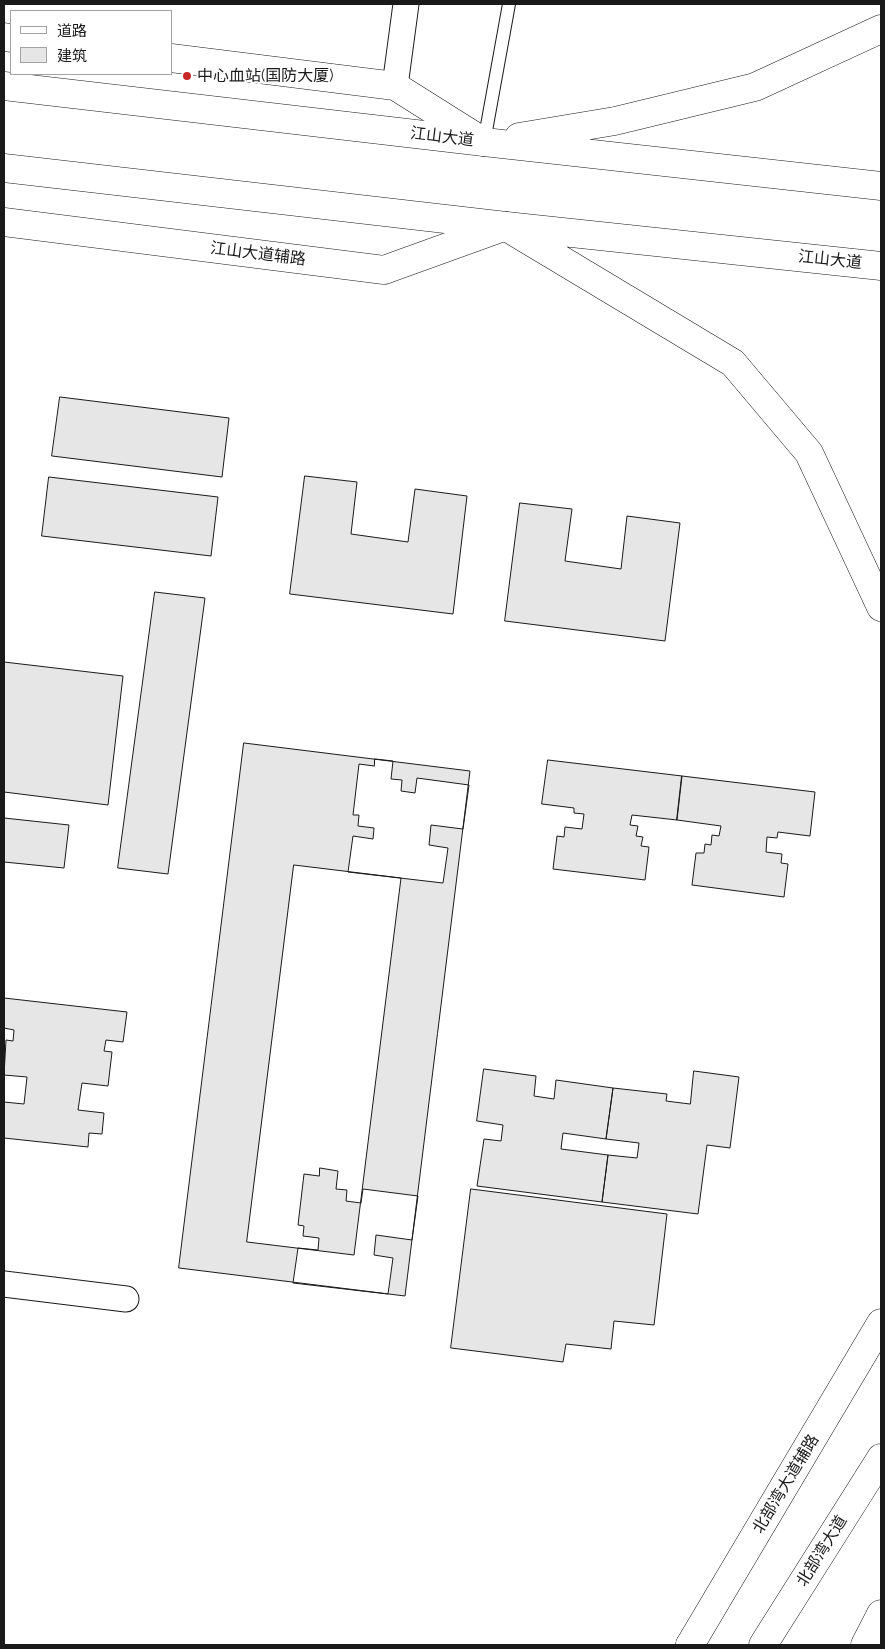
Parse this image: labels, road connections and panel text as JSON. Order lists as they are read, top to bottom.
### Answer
{
  "streets": {
    "main road": [
      "江山大道",
      "江山大道辅路",
      "北部湾大道辅路",
      "北部湾大道"
    ]
  },
  "crossings": [
    ["江山大道", "江山大道辅路"]
  ],
  "places": ["中心血站(国防大厦)"],
  "legend": ["道路", "建筑"]
}
